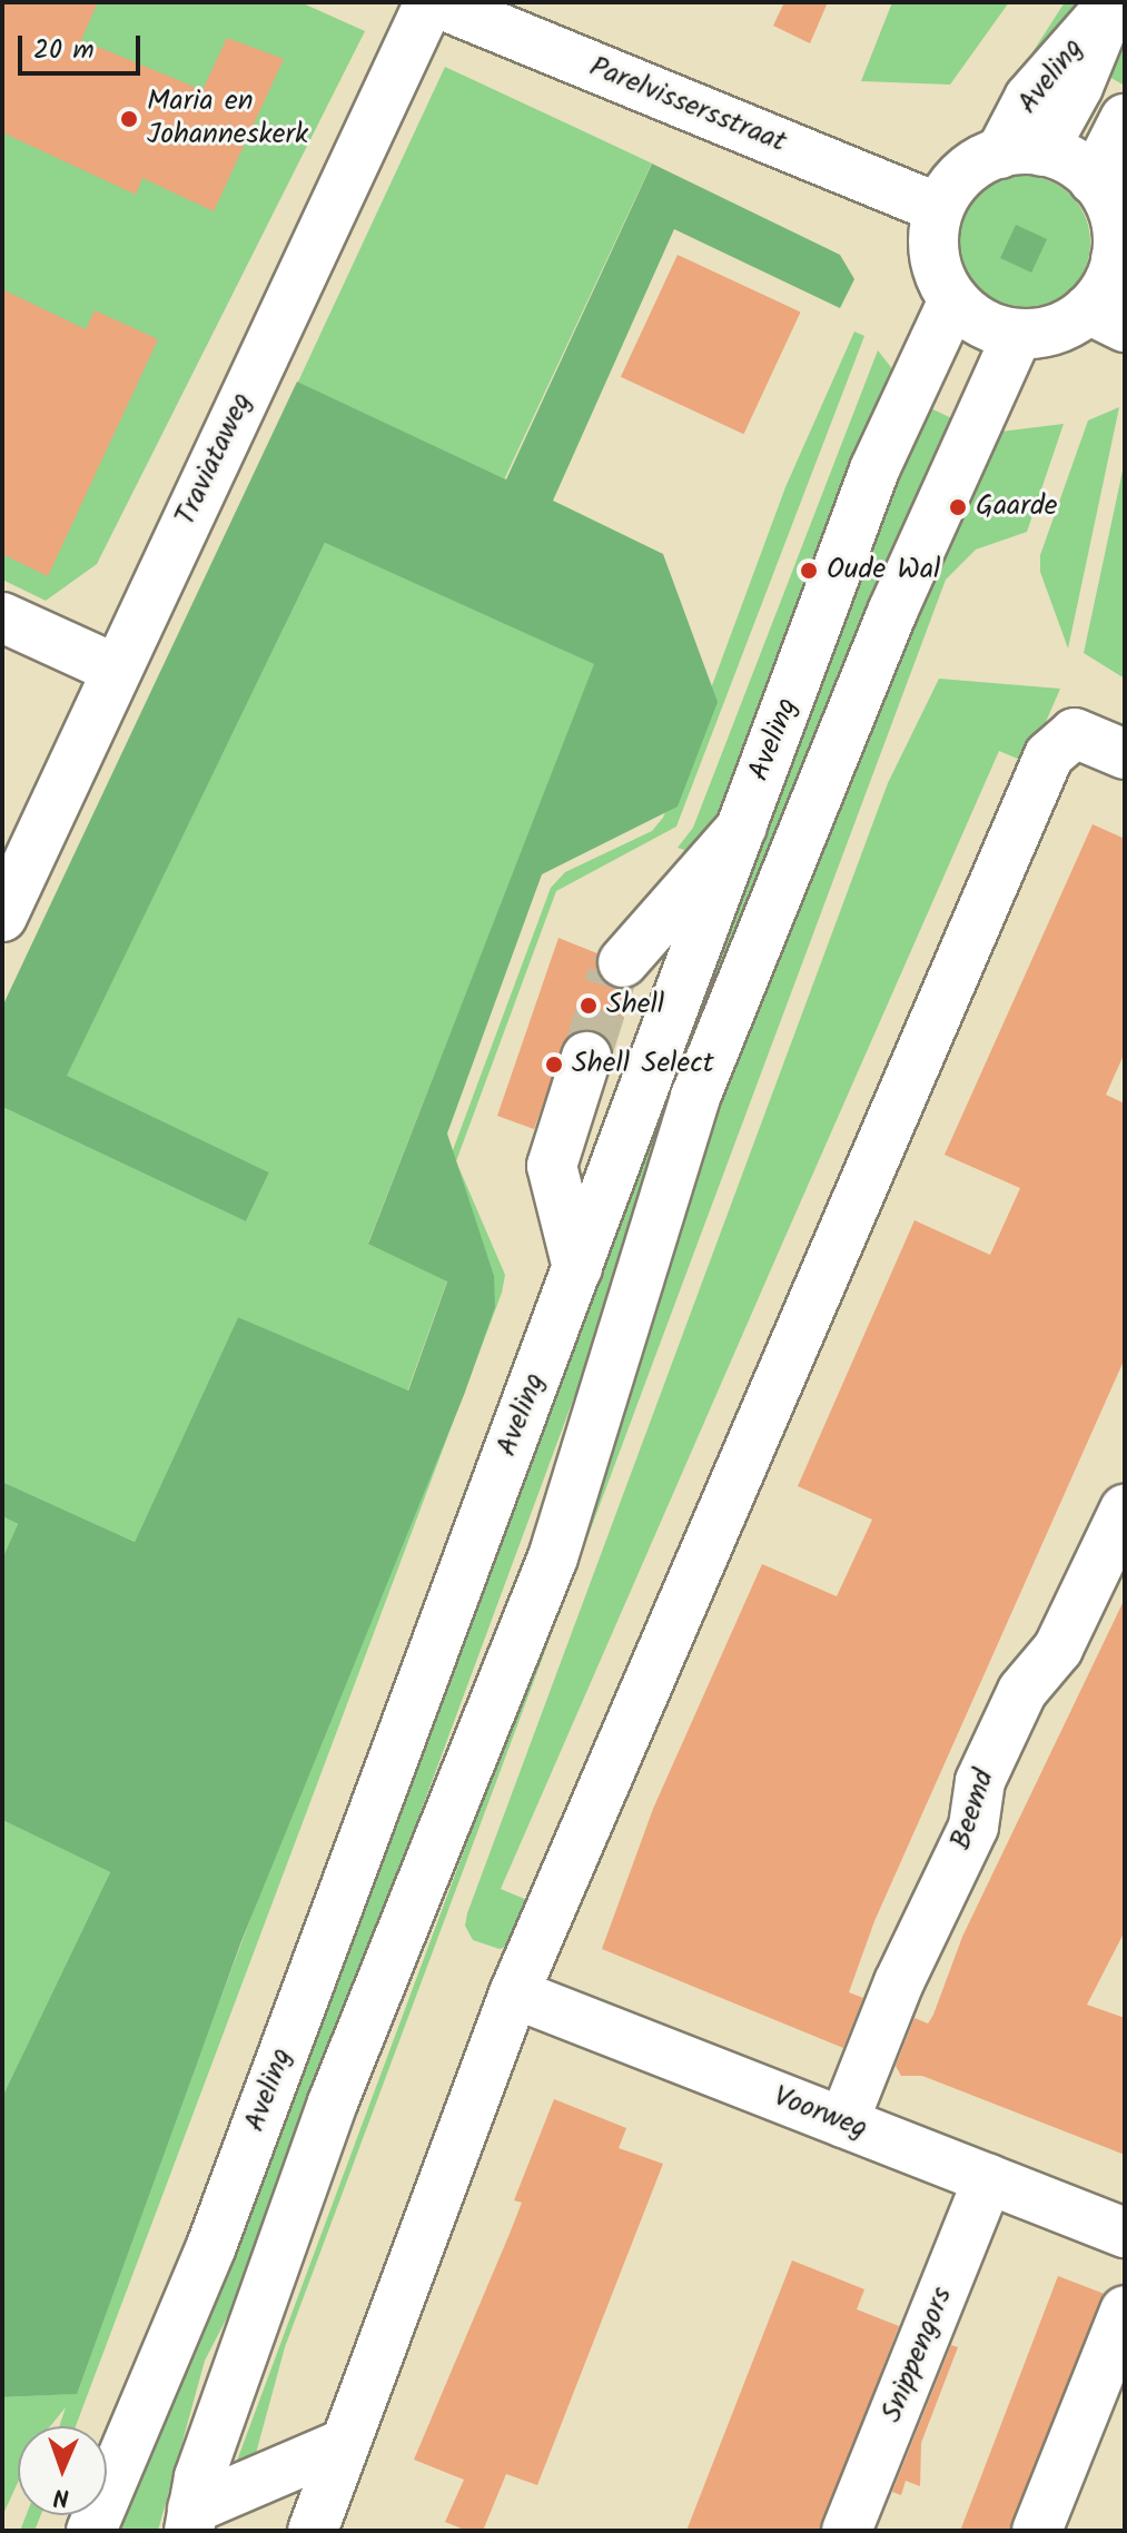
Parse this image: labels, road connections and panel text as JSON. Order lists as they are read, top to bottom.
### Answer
{
  "streets": {
    "street": [
      "Aveling",
      "Parelvissersstraat",
      "Traviataweg",
      "Beemd",
      "Voorweg",
      "Snippengors"
    ]
  },
  "crossings": [
    ["Aveling", "Parelvissersstraat"],
    ["Beemd", "Voorweg"],
    ["Voorweg", "Snippengors"]
  ],
  "places": [
    "Maria en Johanneskerk",
    "Gaarde",
    "Oude Wal",
    "Shell",
    "Shell Select"
  ],
  "scale_bar": "20 m",
  "north": "bottom"
}
